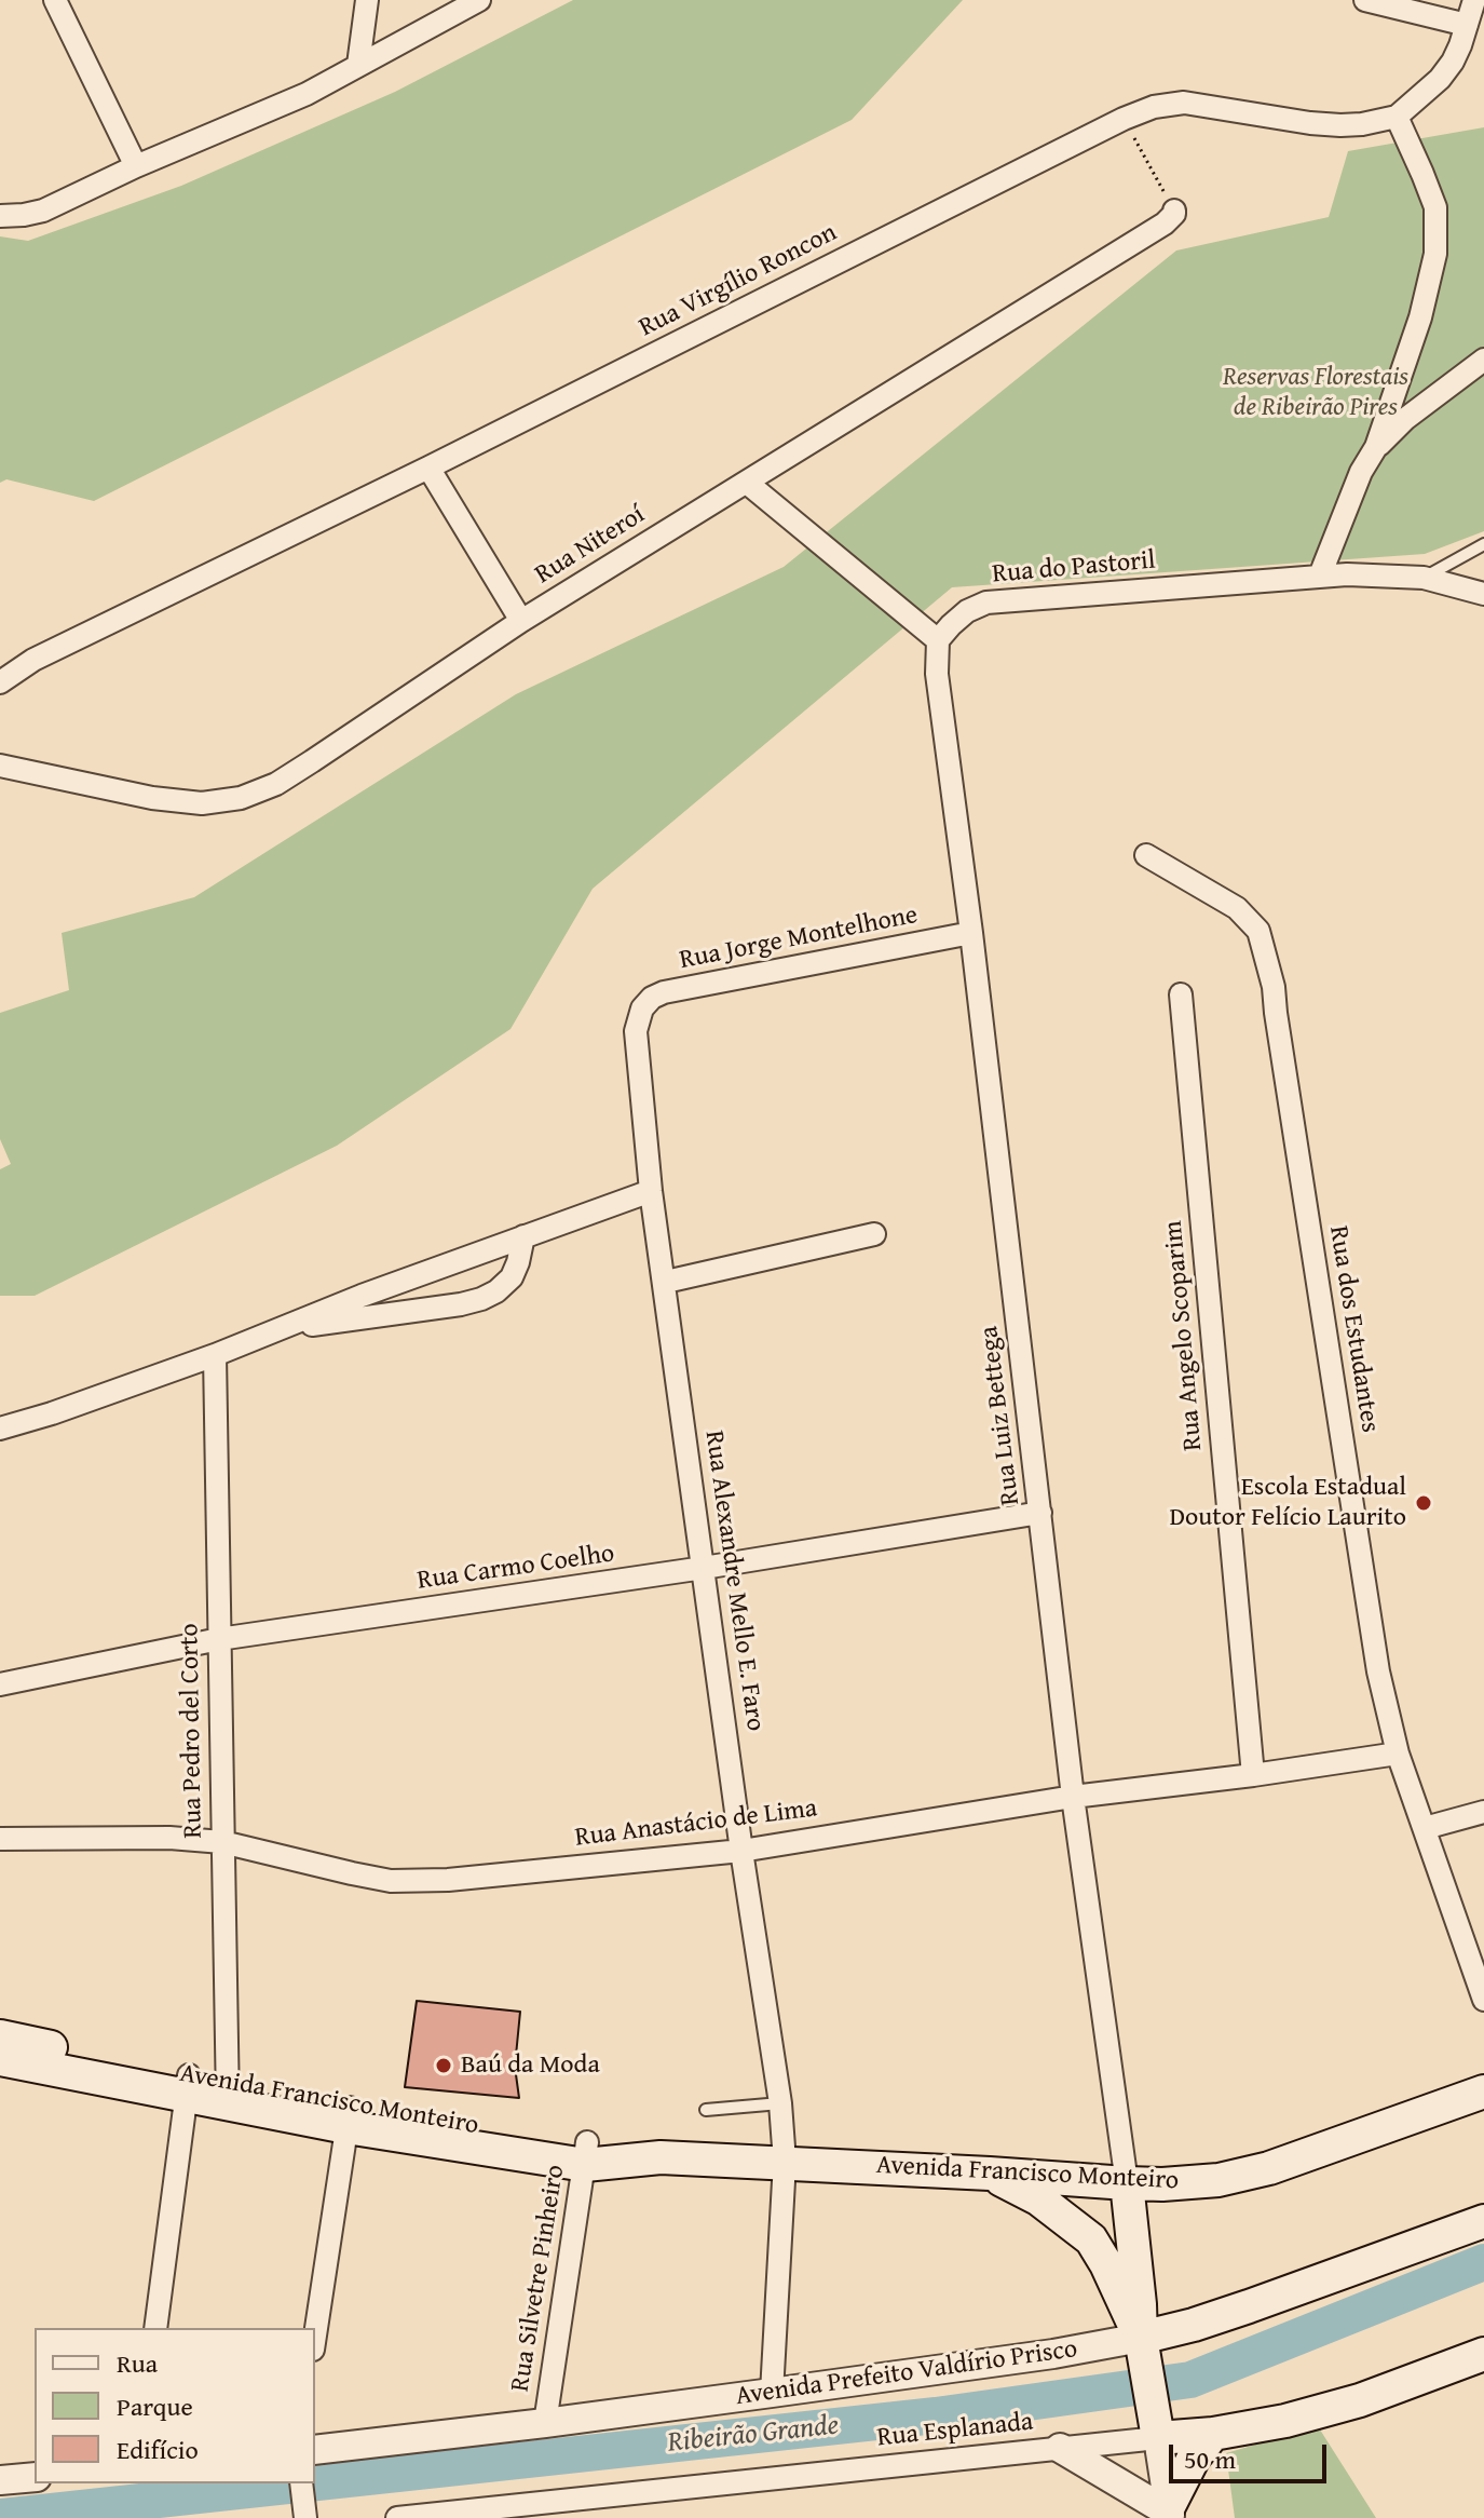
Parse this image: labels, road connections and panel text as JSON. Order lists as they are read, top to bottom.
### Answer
{
  "streets": {
    "main road": ["Avenida Francisco Monteiro", "Avenida Prefeito Valdírio Prisco"],
    "street": [
      "Rua Virgílio Roncon",
      "Rua Niteroí",
      "Rua do Pastoril",
      "Rua Jorge Montelhone",
      "Rua dos Estudantes",
      "Rua Angelo Scoparim",
      "Rua Luiz Bettega",
      "Rua Carmo Coelho",
      "Rua Alexandre Mello E. Faro",
      "Rua Pedro del Corto",
      "Rua Anastácio de Lima",
      "Rua Silvetre Pinheiro",
      "Rua Esplanada"
    ]
  },
  "crossings": [
    ["Rua do Pastoril", "Rua Luiz Bettega"],
    ["Rua Jorge Montelhone", "Rua Luiz Bettega"],
    ["Rua Jorge Montelhone", "Rua Alexandre Mello E. Faro"],
    ["Rua dos Estudantes", "Rua Anastácio de Lima"],
    ["Rua Angelo Scoparim", "Rua Anastácio de Lima"],
    ["Rua Luiz Bettega", "Rua Carmo Coelho"],
    ["Rua Luiz Bettega", "Rua Anastácio de Lima"],
    ["Rua Luiz Bettega", "Avenida Francisco Monteiro"],
    ["Rua Carmo Coelho", "Rua Alexandre Mello E. Faro"],
    ["Rua Carmo Coelho", "Rua Pedro del Corto"],
    ["Rua Alexandre Mello E. Faro", "Rua Anastácio de Lima"],
    ["Rua Alexandre Mello E. Faro", "Avenida Francisco Monteiro"],
    ["Rua Alexandre Mello E. Faro", "Avenida Prefeito Valdírio Prisco"],
    ["Rua Pedro del Corto", "Rua Anastácio de Lima"],
    ["Rua Pedro del Corto", "Avenida Francisco Monteiro"],
    ["Avenida Francisco Monteiro", "Rua Silvetre Pinheiro"],
    ["Rua Silvetre Pinheiro", "Avenida Prefeito Valdírio Prisco"]
  ],
  "water": ["Ribeirão Grande"],
  "parks": ["Reservas Florestais de Ribeirão Pires"],
  "places": ["Escola Estadual Doutor Felício Laurito", "Baú da Moda"],
  "legend": ["Rua", "Parque", "Edifício"],
  "scale_bar": "50 m"
}
